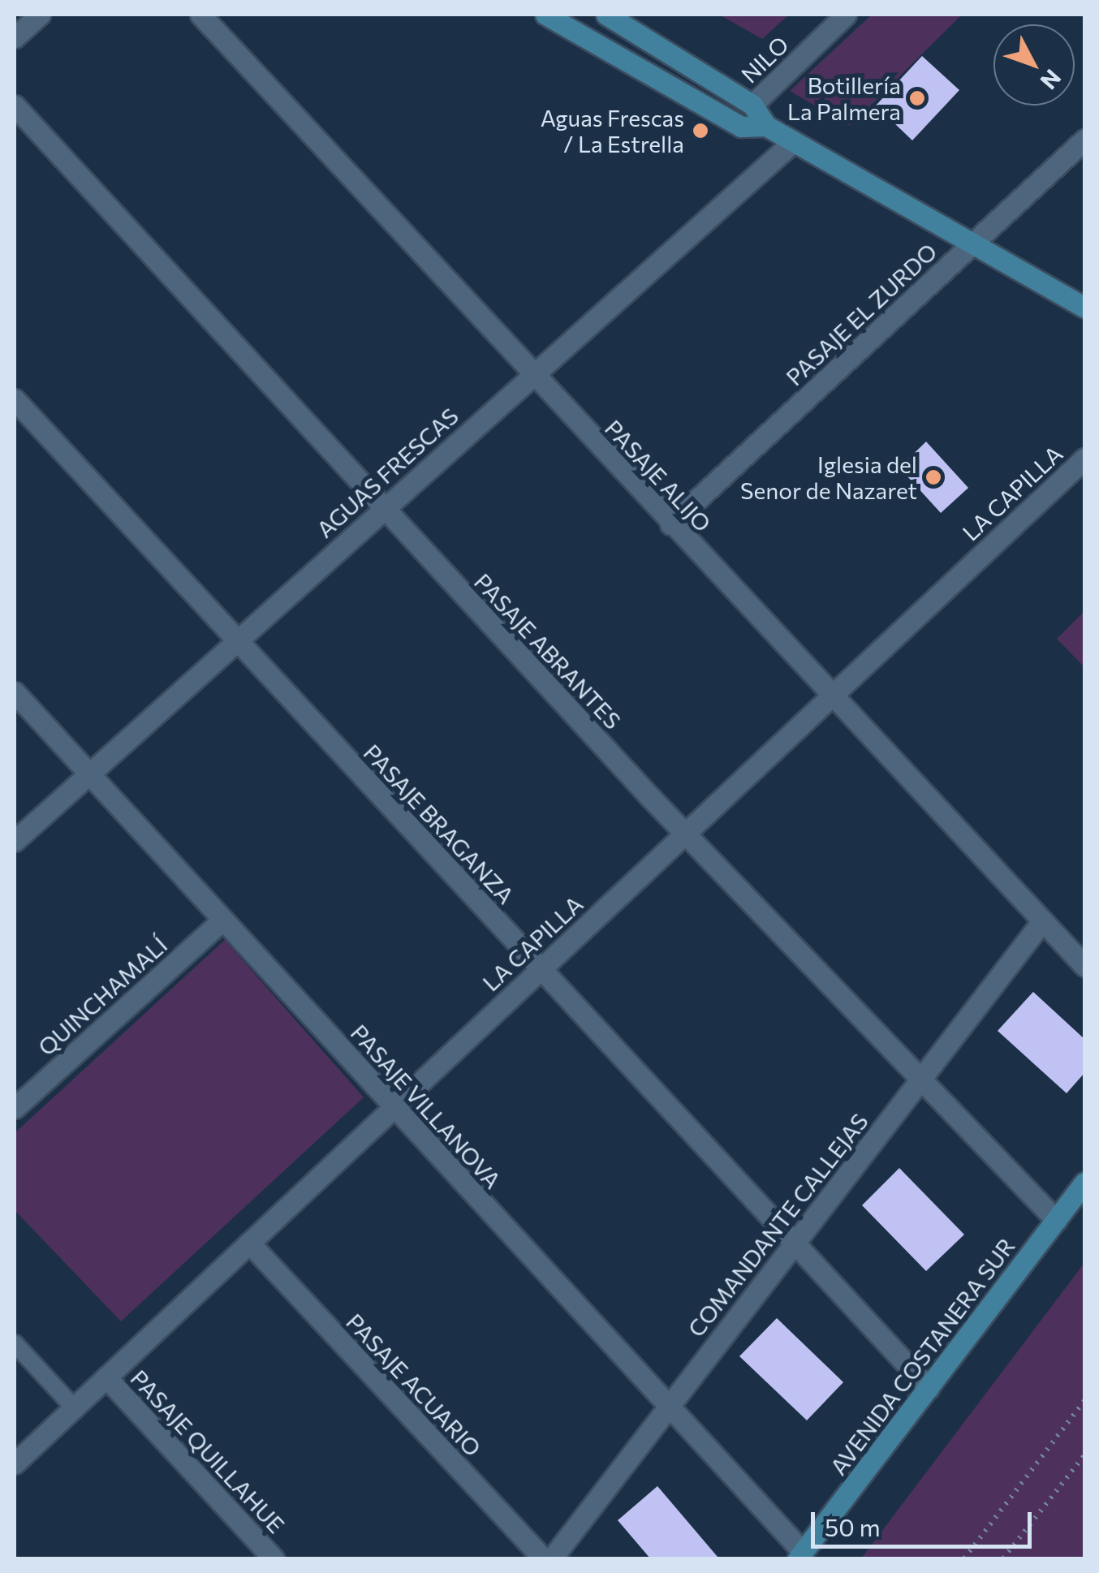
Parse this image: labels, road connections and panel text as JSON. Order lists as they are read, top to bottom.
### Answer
{
  "streets": {
    "main road": ["AVENIDA COSTANERA SUR"],
    "street": [
      "NILO",
      "PASAJE EL ZURDO",
      "AGUAS FRESCAS",
      "PASAJE ALIJO",
      "LA CAPILLA",
      "PASAJE ABRANTES",
      "PASAJE BRAGANZA",
      "QUINCHAMALÍ",
      "PASAJE VILLANOVA",
      "COMANDANTE CALLEJAS",
      "PASAJE ACUARIO",
      "PASAJE QUILLAHUE"
    ]
  },
  "crossings": [
    ["PASAJE EL ZURDO", "PASAJE ALIJO"],
    ["AGUAS FRESCAS", "PASAJE ALIJO"],
    ["AGUAS FRESCAS", "PASAJE ABRANTES"],
    ["AGUAS FRESCAS", "PASAJE BRAGANZA"],
    ["AGUAS FRESCAS", "PASAJE VILLANOVA"],
    ["PASAJE ALIJO", "LA CAPILLA"],
    ["PASAJE ALIJO", "COMANDANTE CALLEJAS"],
    ["LA CAPILLA", "PASAJE ABRANTES"],
    ["LA CAPILLA", "PASAJE BRAGANZA"],
    ["LA CAPILLA", "PASAJE VILLANOVA"],
    ["LA CAPILLA", "PASAJE ACUARIO"],
    ["LA CAPILLA", "PASAJE QUILLAHUE"],
    ["PASAJE ABRANTES", "COMANDANTE CALLEJAS"],
    ["PASAJE ABRANTES", "AVENIDA COSTANERA SUR"],
    ["PASAJE BRAGANZA", "COMANDANTE CALLEJAS"],
    ["PASAJE BRAGANZA", "AVENIDA COSTANERA SUR"],
    ["QUINCHAMALÍ", "PASAJE VILLANOVA"],
    ["PASAJE VILLANOVA", "COMANDANTE CALLEJAS"],
    ["PASAJE VILLANOVA", "AVENIDA COSTANERA SUR"]
  ],
  "places": ["Botillería La Palmera", "Aguas Frescas / La Estrella", "Iglesia del Senor de Nazaret"],
  "scale_bar": "50 m",
  "north": "bottom right"
}
